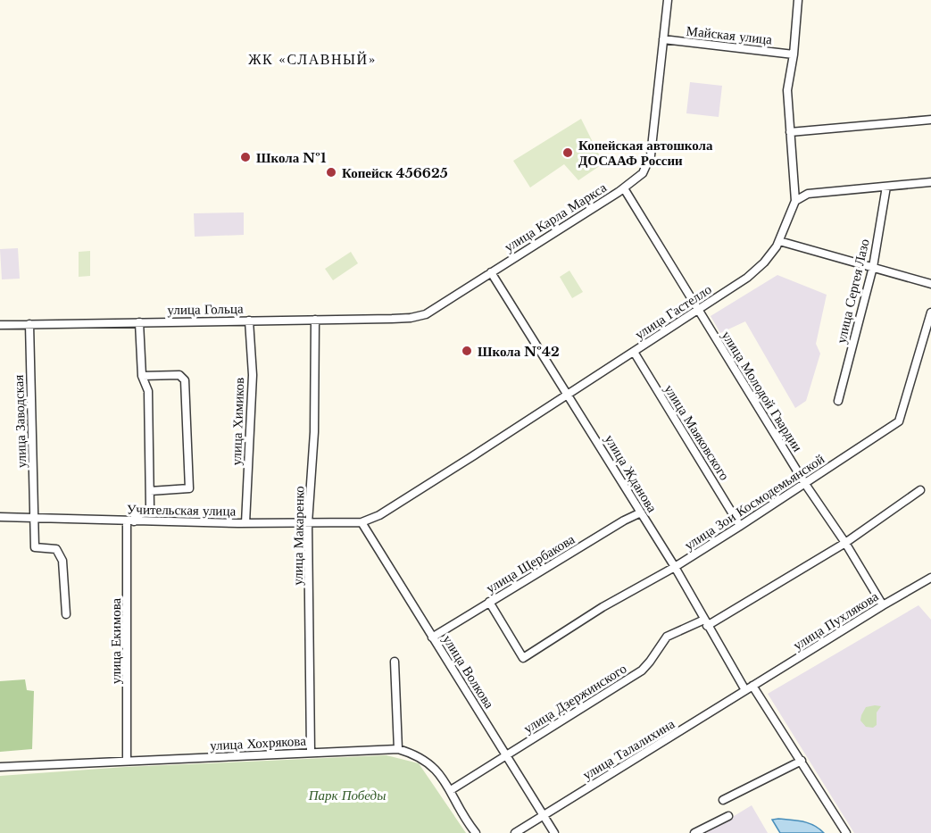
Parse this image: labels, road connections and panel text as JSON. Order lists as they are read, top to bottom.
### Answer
{
  "streets": {
    "street": [
      "Майская улица",
      "улица Карла Маркса",
      "улица Сергея Лазо",
      "улица Гольца",
      "улица Гастелло",
      "улица Молодой Гвардии",
      "улица Заводская",
      "улица Химиков",
      "улица Маяковского",
      "улица Жданова",
      "улица Зои Космодемьянской",
      "Учительская улица",
      "улица Макаренко",
      "улица Щербакова",
      "улица Пухлякова",
      "улица Екимова",
      "улица Волкова",
      "улица Дзержинского",
      "улица Хохрякова",
      "улица Талалихина"
    ]
  },
  "crossings": [
    ["Майская улица", "улица Карла Маркса"],
    ["Майская улица", "улица Гастелло"],
    ["улица Карла Маркса", "улица Гольца"],
    ["улица Карла Маркса", "улица Молодой Гвардии"],
    ["улица Карла Маркса", "улица Жданова"],
    ["улица Гольца", "улица Заводская"],
    ["улица Гольца", "улица Химиков"],
    ["улица Гольца", "улица Макаренко"],
    ["улица Гастелло", "улица Молодой Гвардии"],
    ["улица Гастелло", "улица Маяковского"],
    ["улица Гастелло", "улица Жданова"],
    ["улица Гастелло", "Учительская улица"],
    ["улица Гастелло", "улица Волкова"],
    ["улица Молодой Гвардии", "улица Зои Космодемьянской"],
    ["улица Молодой Гвардии", "улица Пухлякова"],
    ["улица Молодой Гвардии", "улица Дзержинского"],
    ["улица Заводская", "Учительская улица"],
    ["улица Химиков", "Учительская улица"],
    ["улица Маяковского", "улица Зои Космодемьянской"],
    ["улица Жданова", "улица Зои Космодемьянской"],
    ["улица Жданова", "улица Щербакова"],
    ["улица Жданова", "улица Дзержинского"],
    ["улица Жданова", "улица Талалихина"],
    ["улица Зои Космодемьянской", "улица Щербакова"],
    ["Учительская улица", "улица Макаренко"],
    ["Учительская улица", "улица Екимова"],
    ["Учительская улица", "улица Волкова"],
    ["улица Макаренко", "улица Хохрякова"],
    ["улица Щербакова", "улица Волкова"],
    ["улица Пухлякова", "улица Талалихина"],
    ["улица Екимова", "улица Хохрякова"],
    ["улица Волкова", "улица Дзержинского"],
    ["улица Волкова", "улица Талалихина"],
    ["улица Дзержинского", "улица Хохрякова"]
  ],
  "districts": ["ЖК «СЛАВНЫЙ»"],
  "parks": ["Парк Победы"],
  "places": [
    "Копейская автошкола ДОСААФ России",
    "Школа №1",
    "Копейск 456625",
    "Школа №42"
  ]
}
